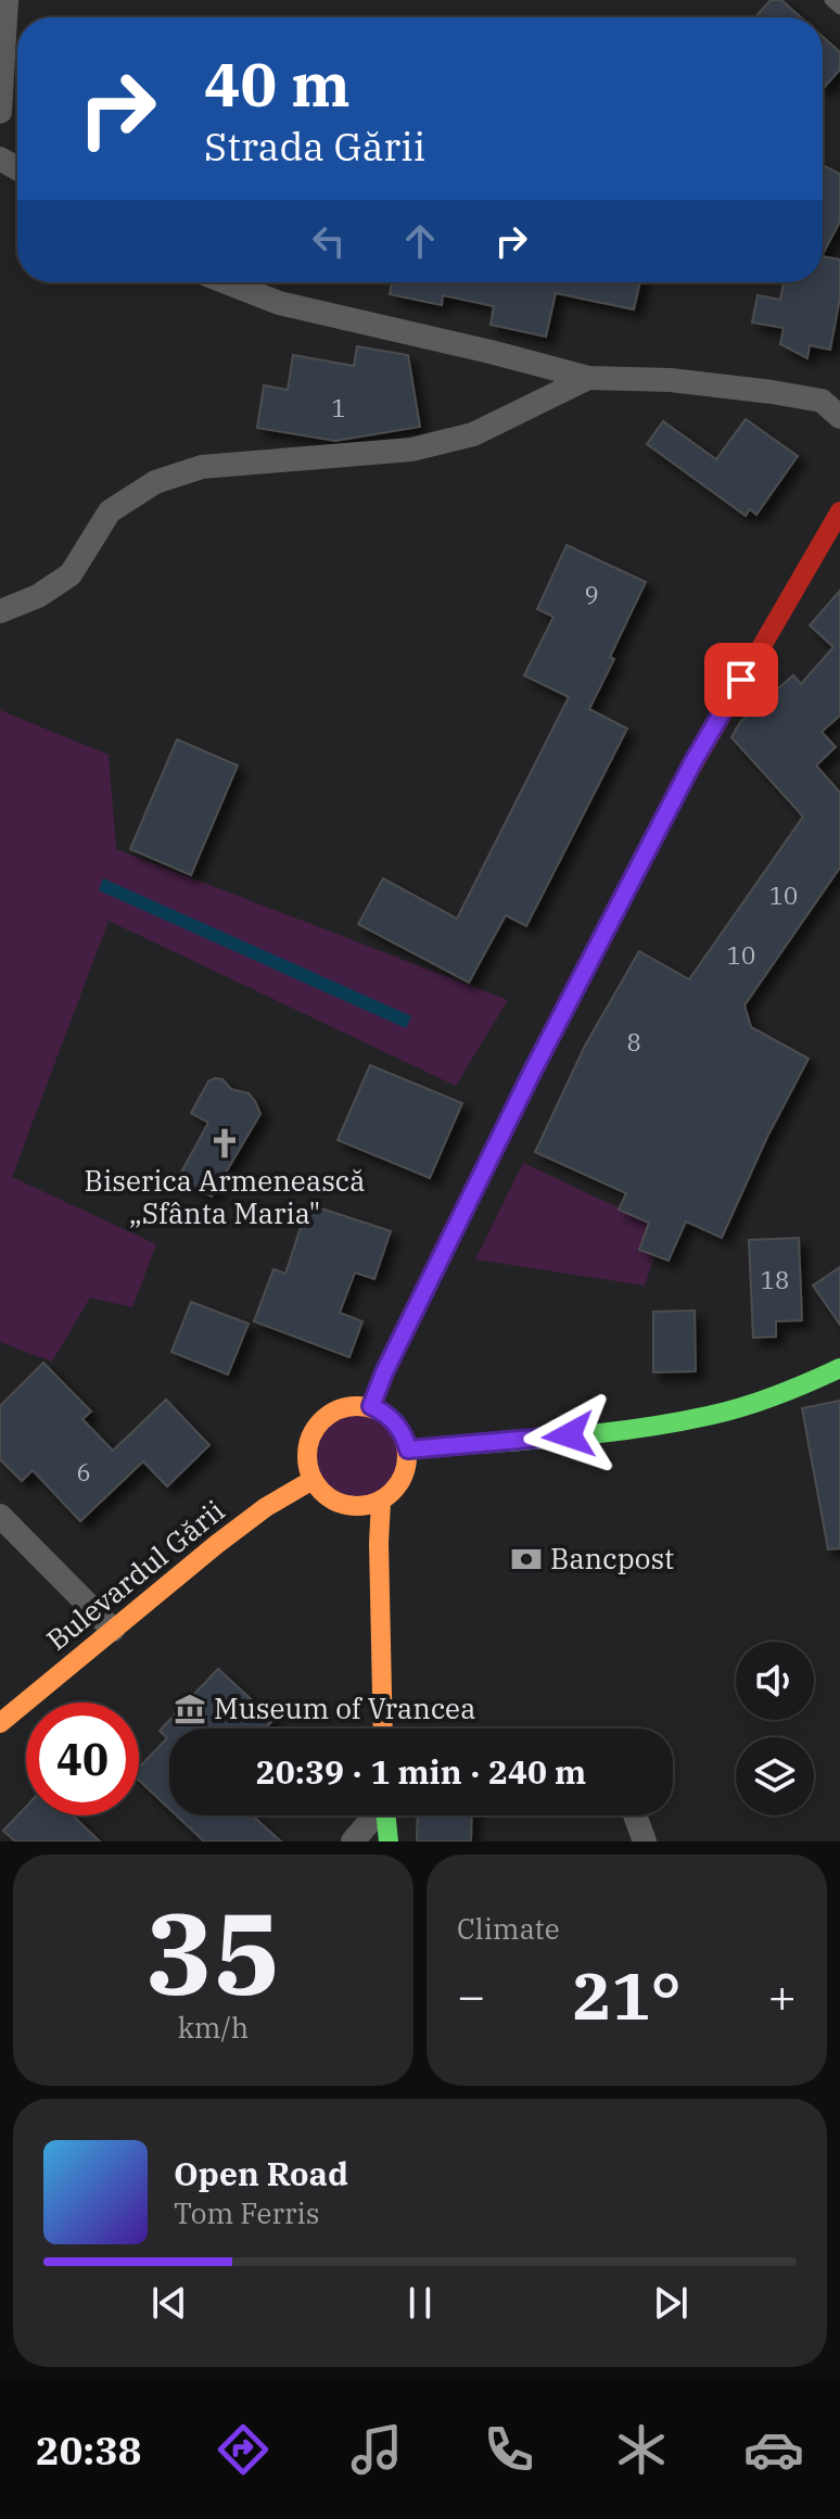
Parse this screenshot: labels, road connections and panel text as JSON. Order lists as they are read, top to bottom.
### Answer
{
  "streets": {
    "main road": ["Bulevardul Gării"]
  },
  "places": {
    "church": ["Biserica Armenească „Sfânta Maria\""],
    "bank": ["Bancpost"],
    "museum": ["Museum of Vrancea"]
  },
  "house_numbers": [
    "1",
    "9",
    "10",
    "10",
    "8",
    "18",
    "6"
  ],
  "page": {
    "turn": ["40 m", "Strada Gării"],
    "limit": "40",
    "trip": "20:39 · 1 min · 240 m",
    "tile": [
      ["35", "km/h"],
      "Climate"
    ],
    "heat": ["−", "21°", "+"],
    "song": ["Open Road", "Tom Ferris"],
    "tabs": "20:38"
  }
}
